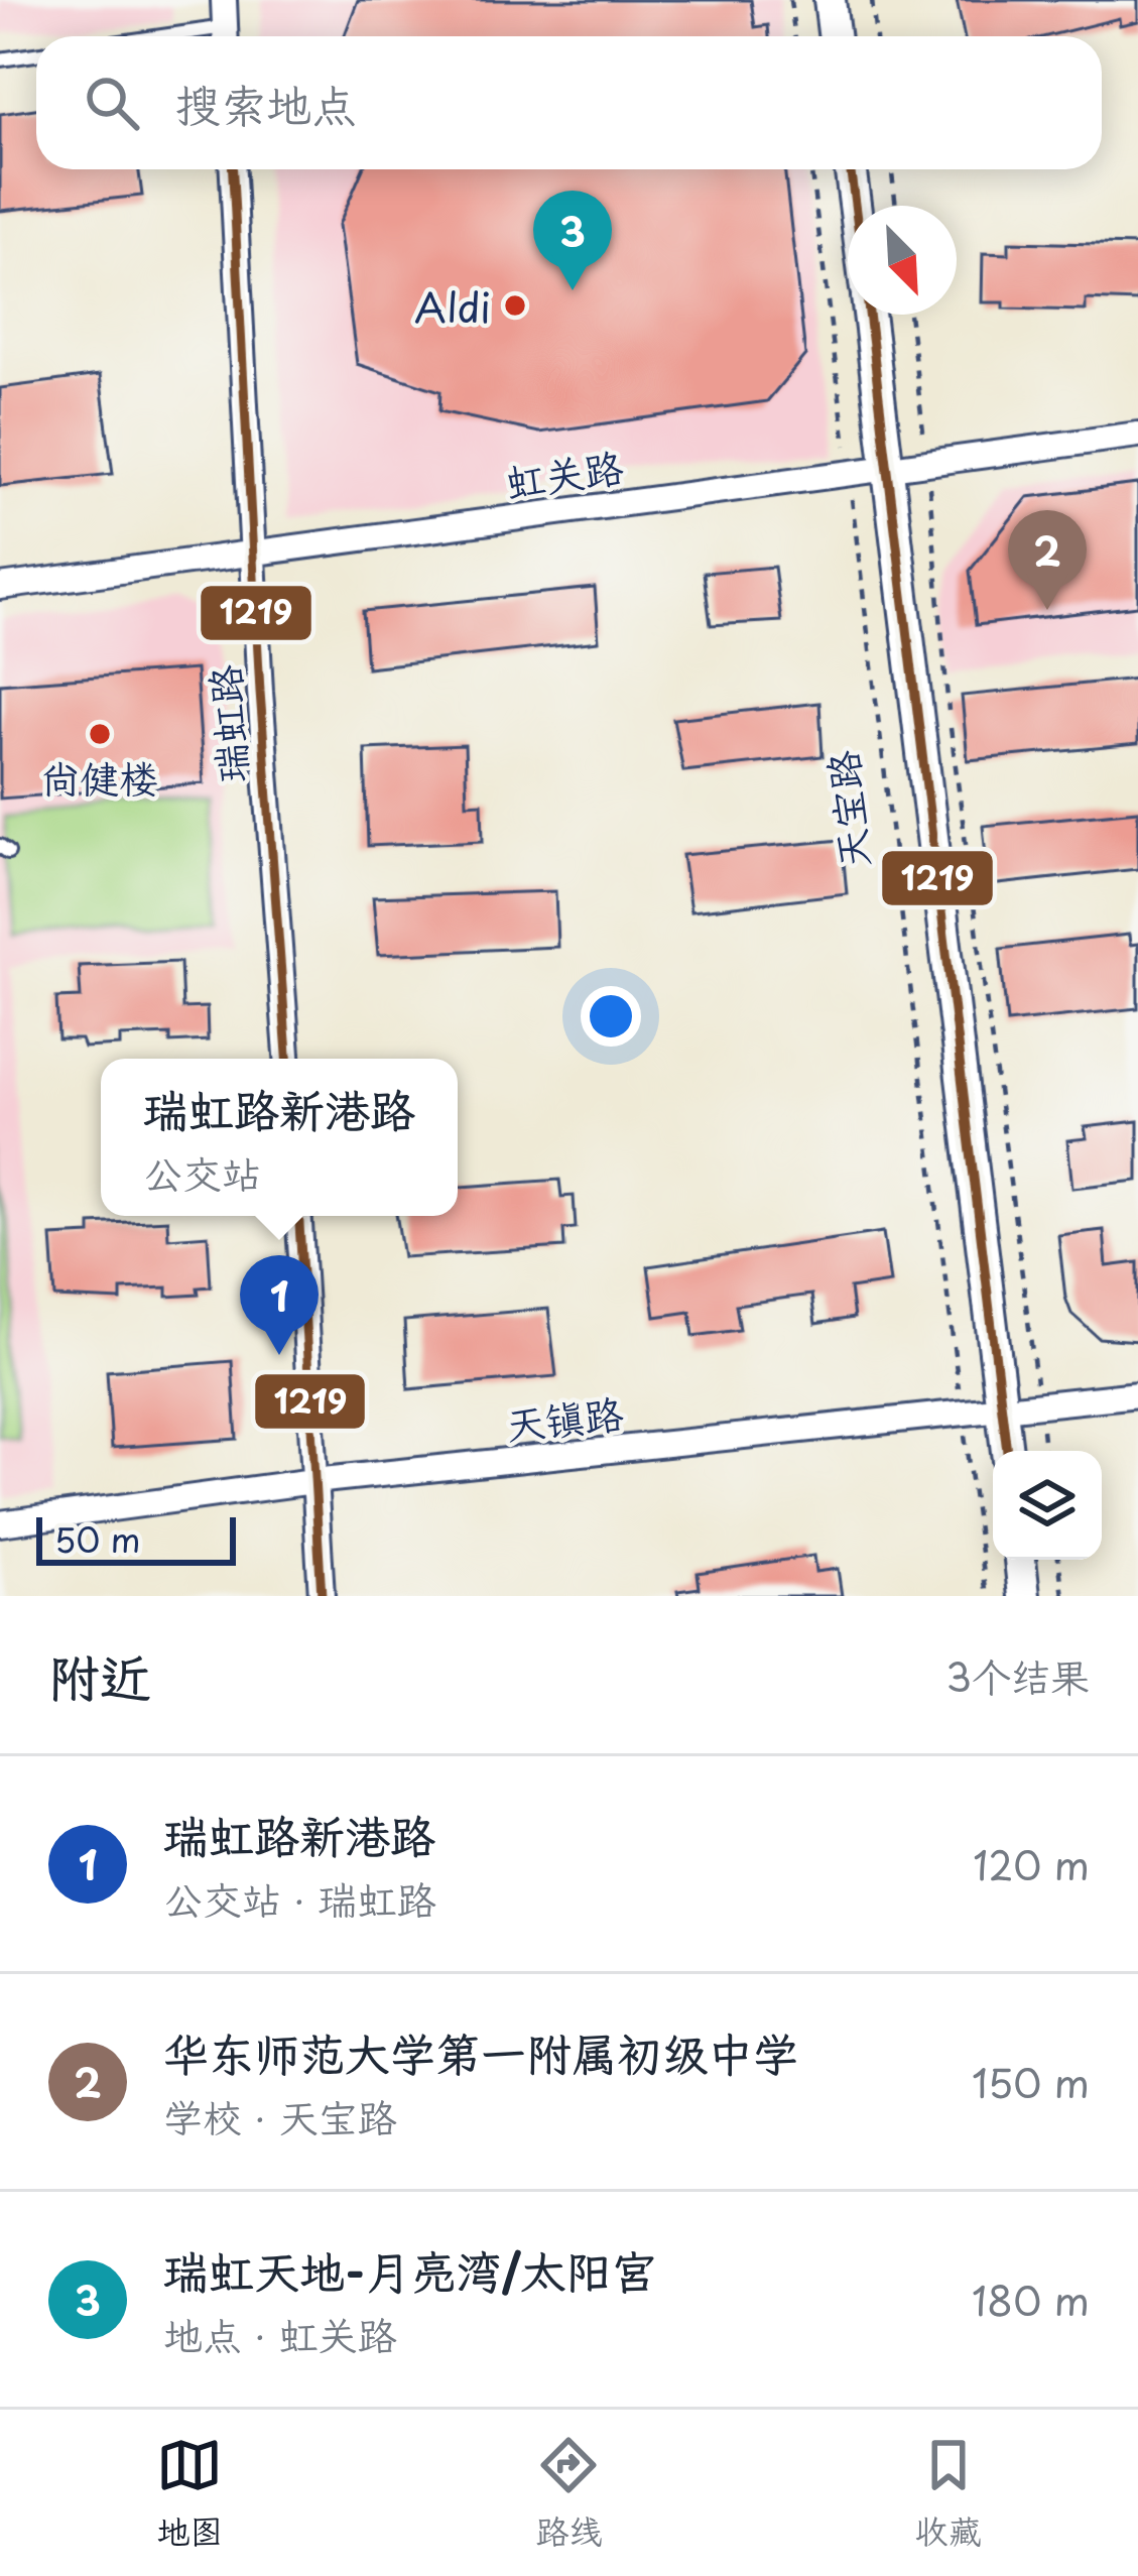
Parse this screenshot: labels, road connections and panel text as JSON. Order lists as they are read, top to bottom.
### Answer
{
  "streets": {
    "street": [
      "虹关路",
      "瑞虹路",
      "天宝路",
      "天镇路"
    ]
  },
  "crossings": [
    ["虹关路", "瑞虹路"],
    ["虹关路", "天宝路"],
    ["天宝路", "天镇路"]
  ],
  "places": ["Aldi", "尚健楼"],
  "lines": ["transit line 1219"],
  "scale_bar": "50 m",
  "north": "bottom right",
  "page": {
    "search": "搜索地点",
    "pins": ["3", "2", "1"],
    "popup": ["瑞虹路新港路", "公交站"],
    "scale": "50 m",
    "heading": ["附近", "3个结果"],
    "list": [
      {
        "mark": "1",
        "name": "瑞虹路新港路",
        "note": "公交站 · 瑞虹路",
        "value": "120 m"
      },
      {
        "mark": "2",
        "name": "华东师范大学第一附属初级中学",
        "note": "学校 · 天宝路",
        "value": "150 m"
      },
      {
        "mark": "3",
        "name": "瑞虹天地-月亮湾/太阳宫",
        "note": "地点 · 虹关路",
        "value": "180 m"
      }
    ],
    "nav": ["地图", "路线", "收藏"]
  }
}
